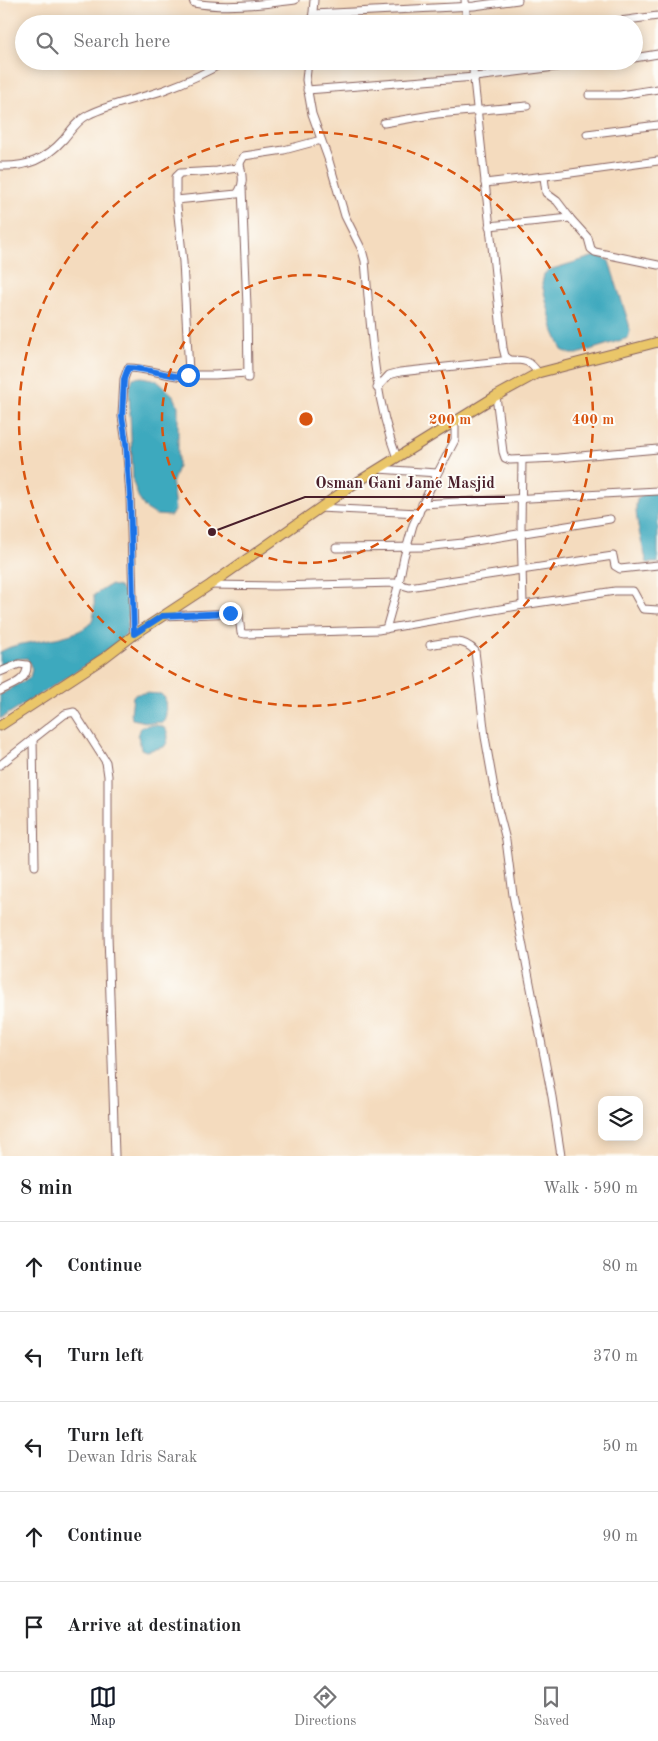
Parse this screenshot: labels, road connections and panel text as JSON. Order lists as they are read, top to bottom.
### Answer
{
  "places": ["Osman Gani Jame Masjid"],
  "page": {
    "search": "Search here",
    "heading": ["8 min", "Walk · 590 m"],
    "list": [
      ["Continue", "80 m"],
      ["Turn left", "370 m"],
      ["Turn left", "Dewan Idris Sarak", "50 m"],
      ["Continue", "90 m"],
      "Arrive at destination"
    ],
    "nav": ["Map", "Directions", "Saved"]
  },
  "rings": ["200 m", "400 m"]
}
